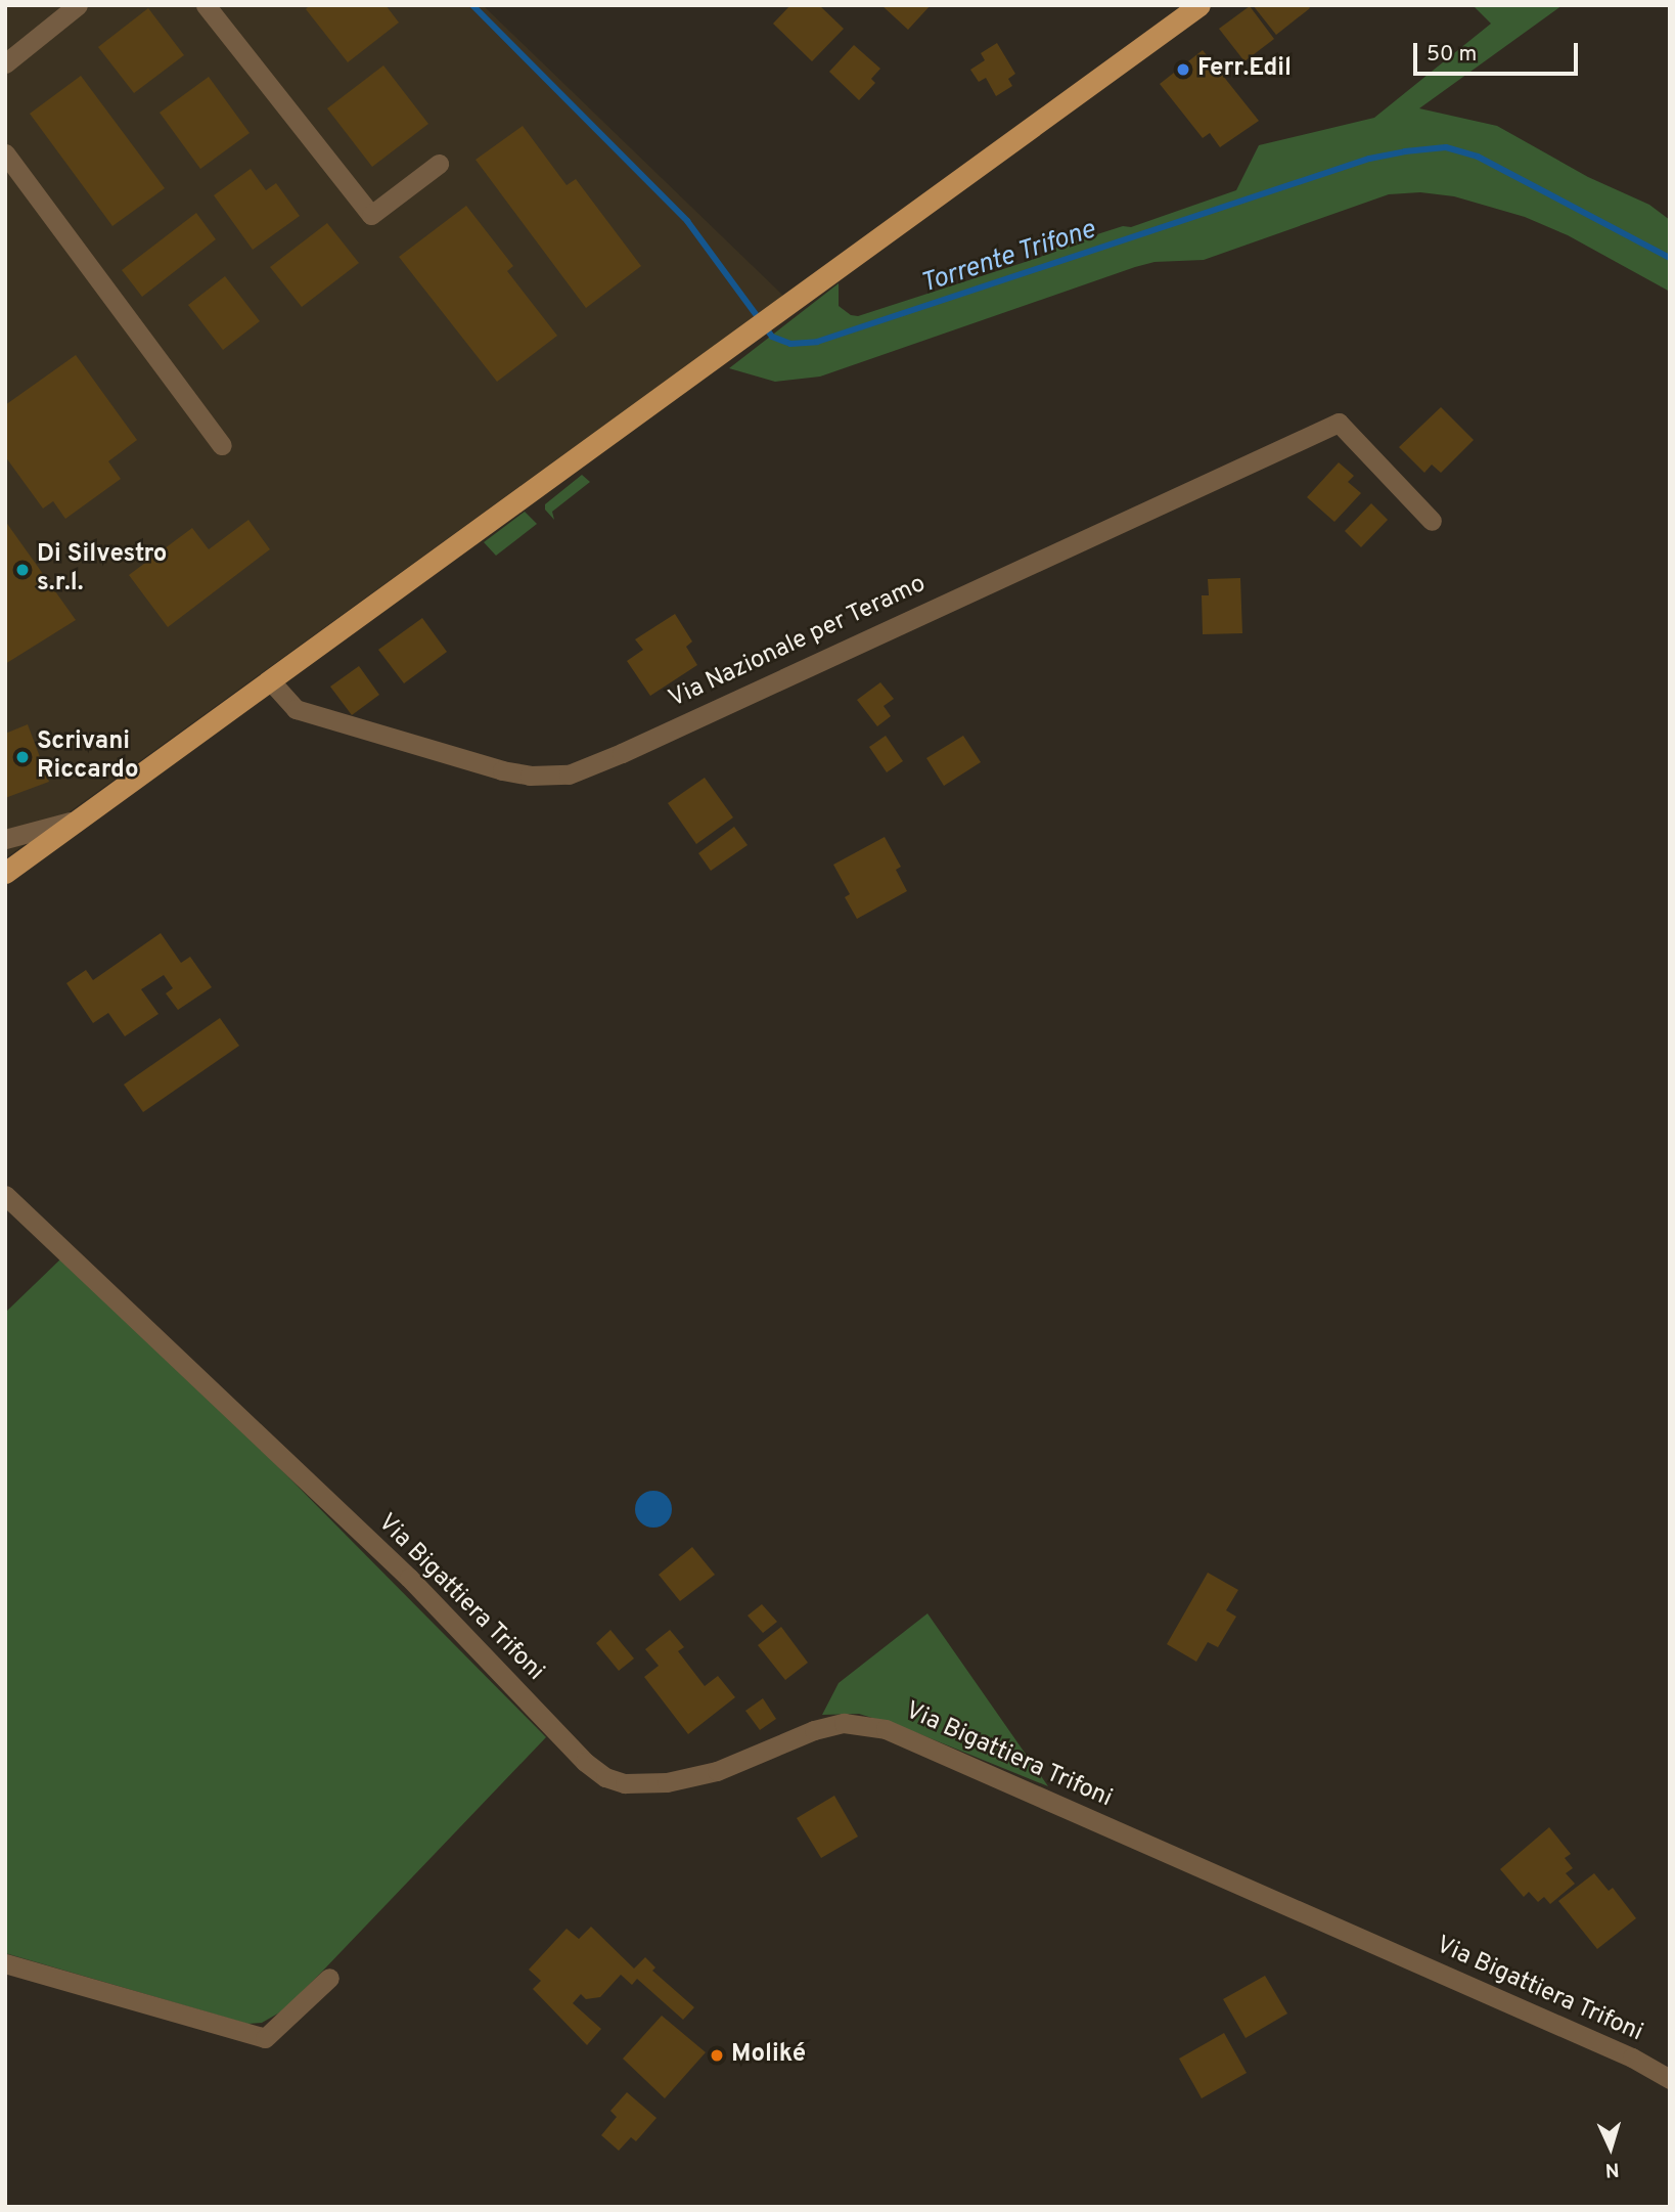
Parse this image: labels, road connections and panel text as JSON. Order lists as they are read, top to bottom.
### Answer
{
  "streets": {
    "street": ["Via Nazionale per Teramo", "Via Bigattiera Trifoni"]
  },
  "water": ["Torrente Trifone"],
  "places": [
    "Ferr.Edil",
    "Di Silvestro s.r.l.",
    "Scrivani Riccardo",
    "Moliké"
  ],
  "scale_bar": "50 m",
  "north": "bottom"
}
